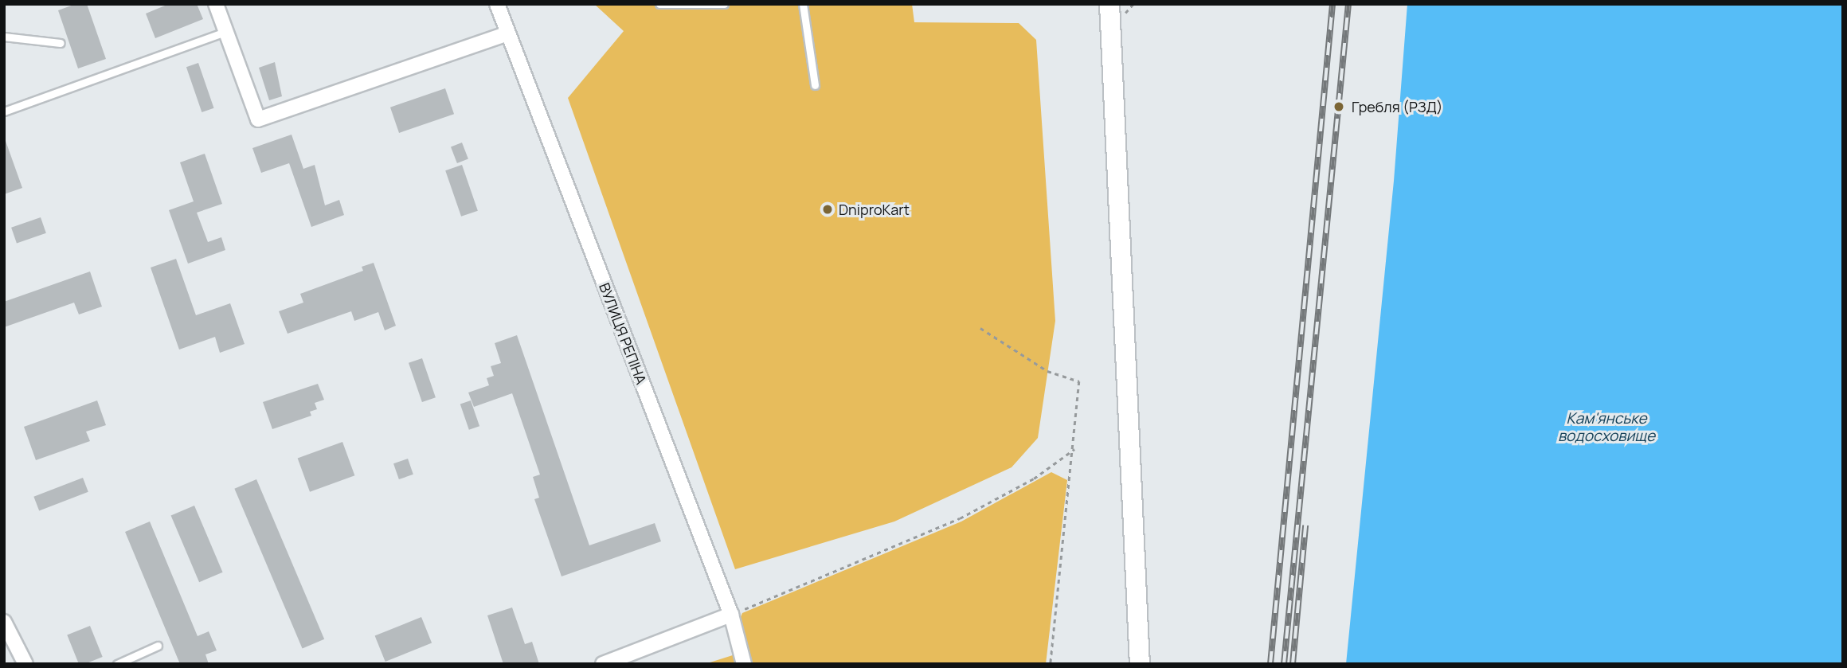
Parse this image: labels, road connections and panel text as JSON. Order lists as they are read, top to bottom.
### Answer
{
  "streets": {
    "street": ["ВУЛИЦЯ РЕПІНА"]
  },
  "water": ["Кам'янське водосховище"],
  "places": ["Гребля (РЗД)", "DniproKart"]
}
